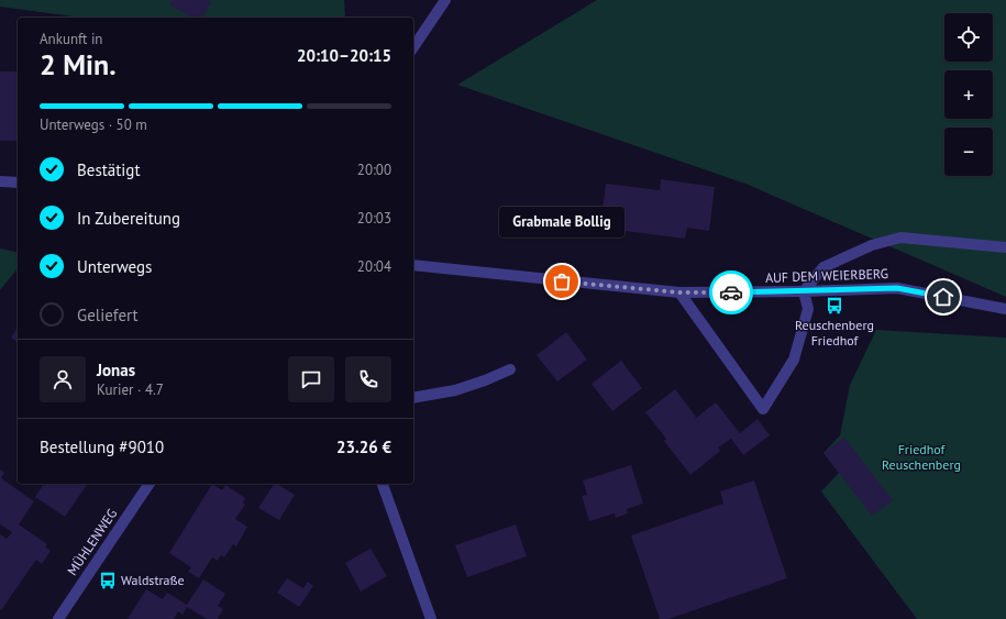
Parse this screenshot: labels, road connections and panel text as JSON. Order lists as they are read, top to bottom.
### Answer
{
  "streets": {
    "street": ["AUF DEM WEIERBERG", "MÜHLENWEG"]
  },
  "parks": ["Friedhof Reuschenberg"],
  "places": {
    "other": ["Grabmale Bollig"],
    "bus stop": ["Reuschenberg Friedhof", "Waldstraße"]
  },
  "page": {
    "map_buttons": ["+", "−"],
    "heading": ["2 Min.", "Ankunft in", "20:10–20:15"],
    "panel": [
      "Jonas",
      "Kurier · 4.7",
      "Bestellung #9010",
      "23.26 €"
    ],
    "bar": "Unterwegs · 50 m",
    "list": [
      ["Bestätigt", "20:00"],
      ["In Zubereitung", "20:03"],
      ["Unterwegs", "20:04"],
      "Geliefert"
    ],
    "bubble": "Grabmale Bollig"
  }
}
